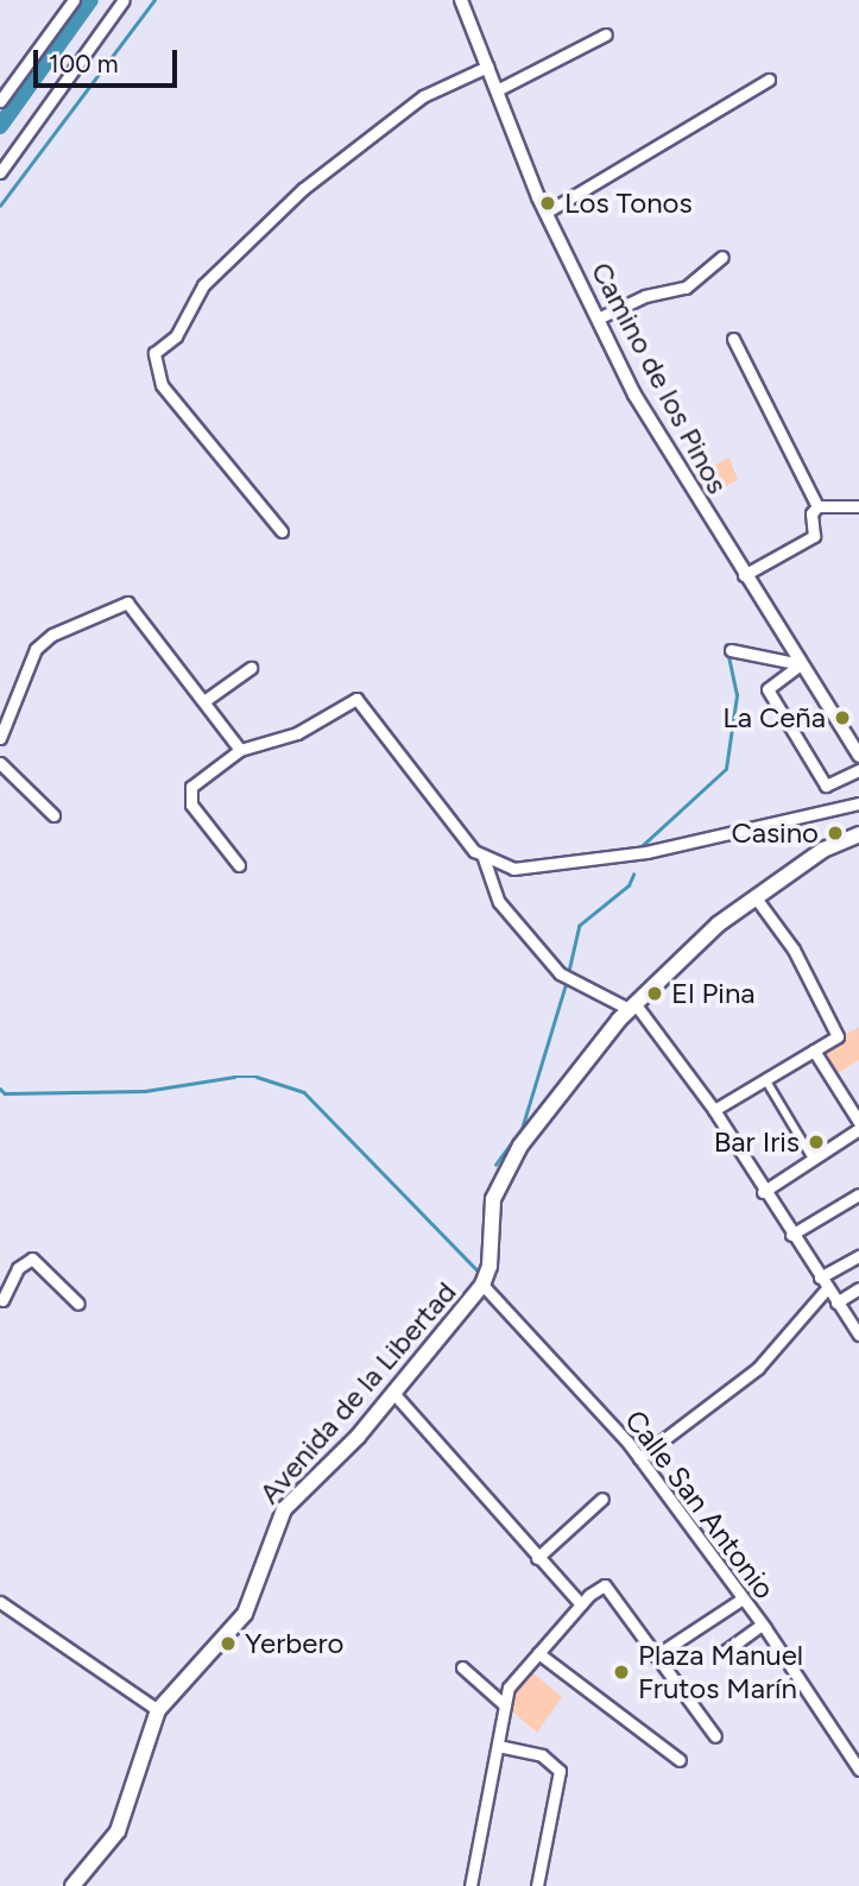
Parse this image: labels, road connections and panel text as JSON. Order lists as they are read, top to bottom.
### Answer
{
  "streets": {
    "main road": ["Avenida de la Libertad"],
    "street": ["Camino de los Pinos", "Calle San Antonio"]
  },
  "crossings": [
    ["Avenida de la Libertad", "Calle San Antonio"]
  ],
  "places": [
    "Los Tonos",
    "La Ceña",
    "Casino",
    "El Pina",
    "Bar Iris",
    "Yerbero",
    "Plaza Manuel Frutos Marín"
  ],
  "scale_bar": "100 m"
}
